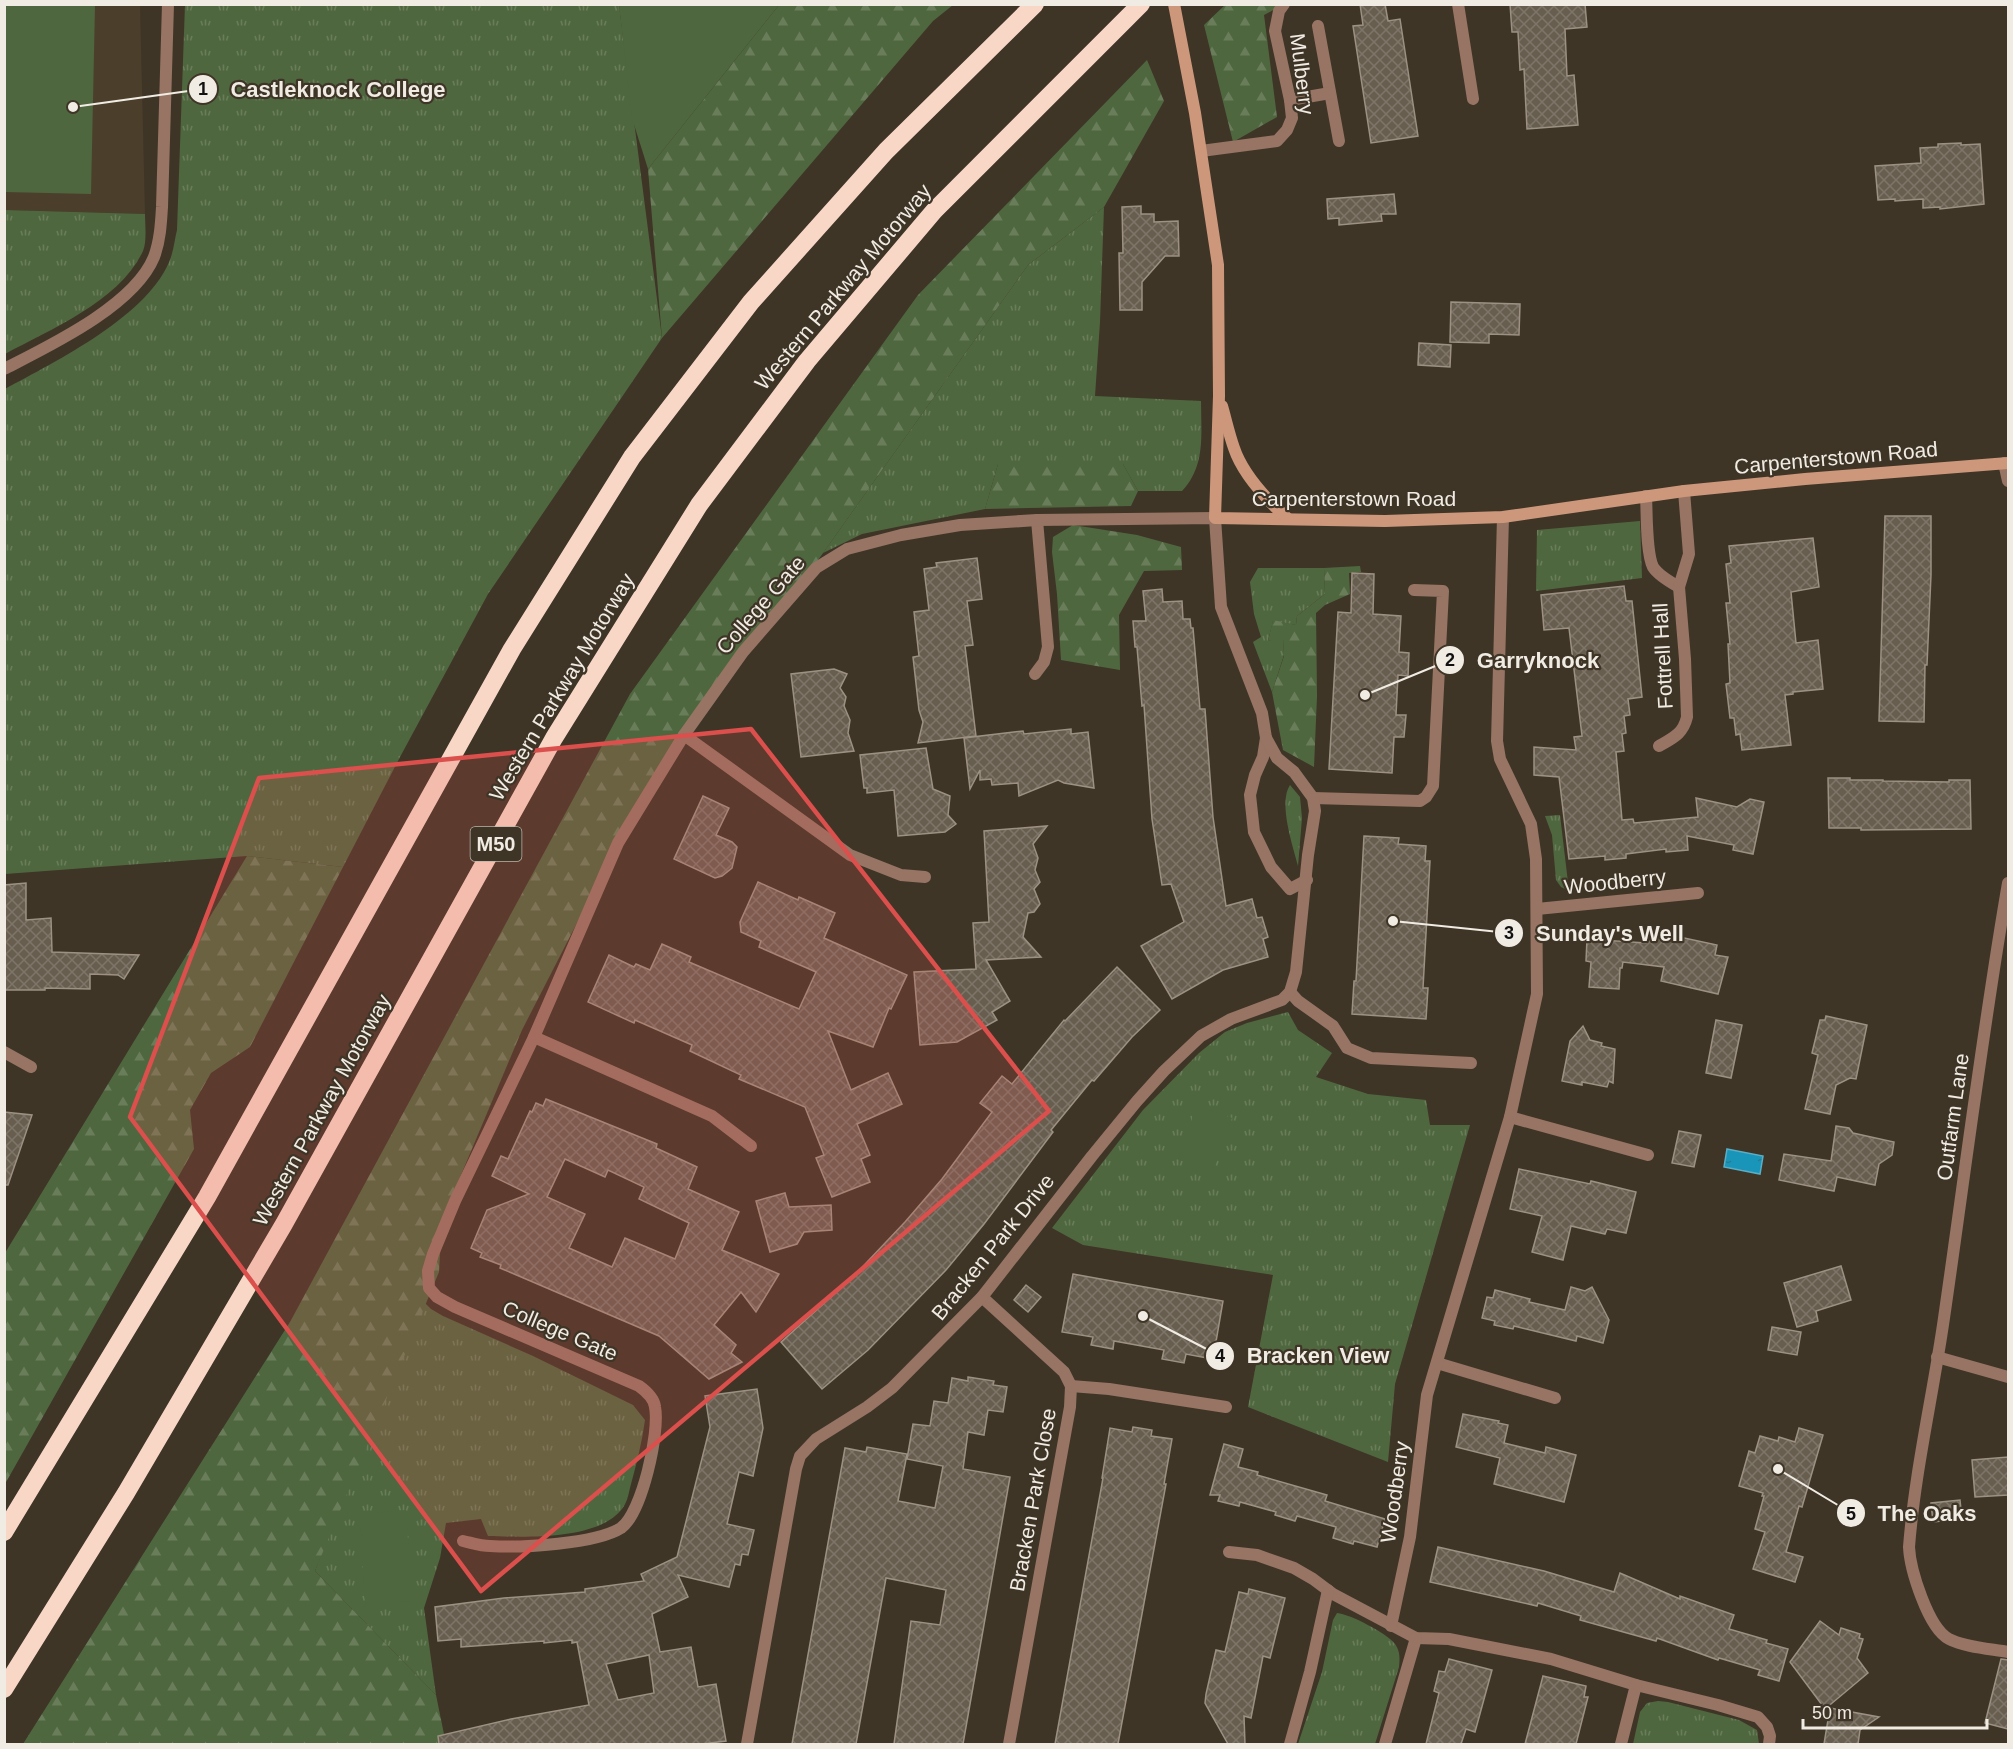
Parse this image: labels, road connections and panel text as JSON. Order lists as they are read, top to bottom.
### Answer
{
  "streets": {
    "highway": ["Western Parkway Motorway", "M50"],
    "street": [
      "Mulberry",
      "Carpenterstown Road",
      "College Gate",
      "Fottrell Hall",
      "Woodberry",
      "Outfarm Lane",
      "Bracken Park Drive",
      "Bracken Park Close"
    ]
  },
  "crossings": [
    ["Carpenterstown Road", "College Gate"],
    ["Carpenterstown Road", "Fottrell Hall"],
    ["Carpenterstown Road", "Woodberry"],
    ["Bracken Park Drive", "Bracken Park Close"]
  ],
  "places": [
    "Castleknock College",
    "Garryknock",
    "Sunday's Well",
    "Bracken View",
    "The Oaks"
  ],
  "scale_bar": "50 m"
}
